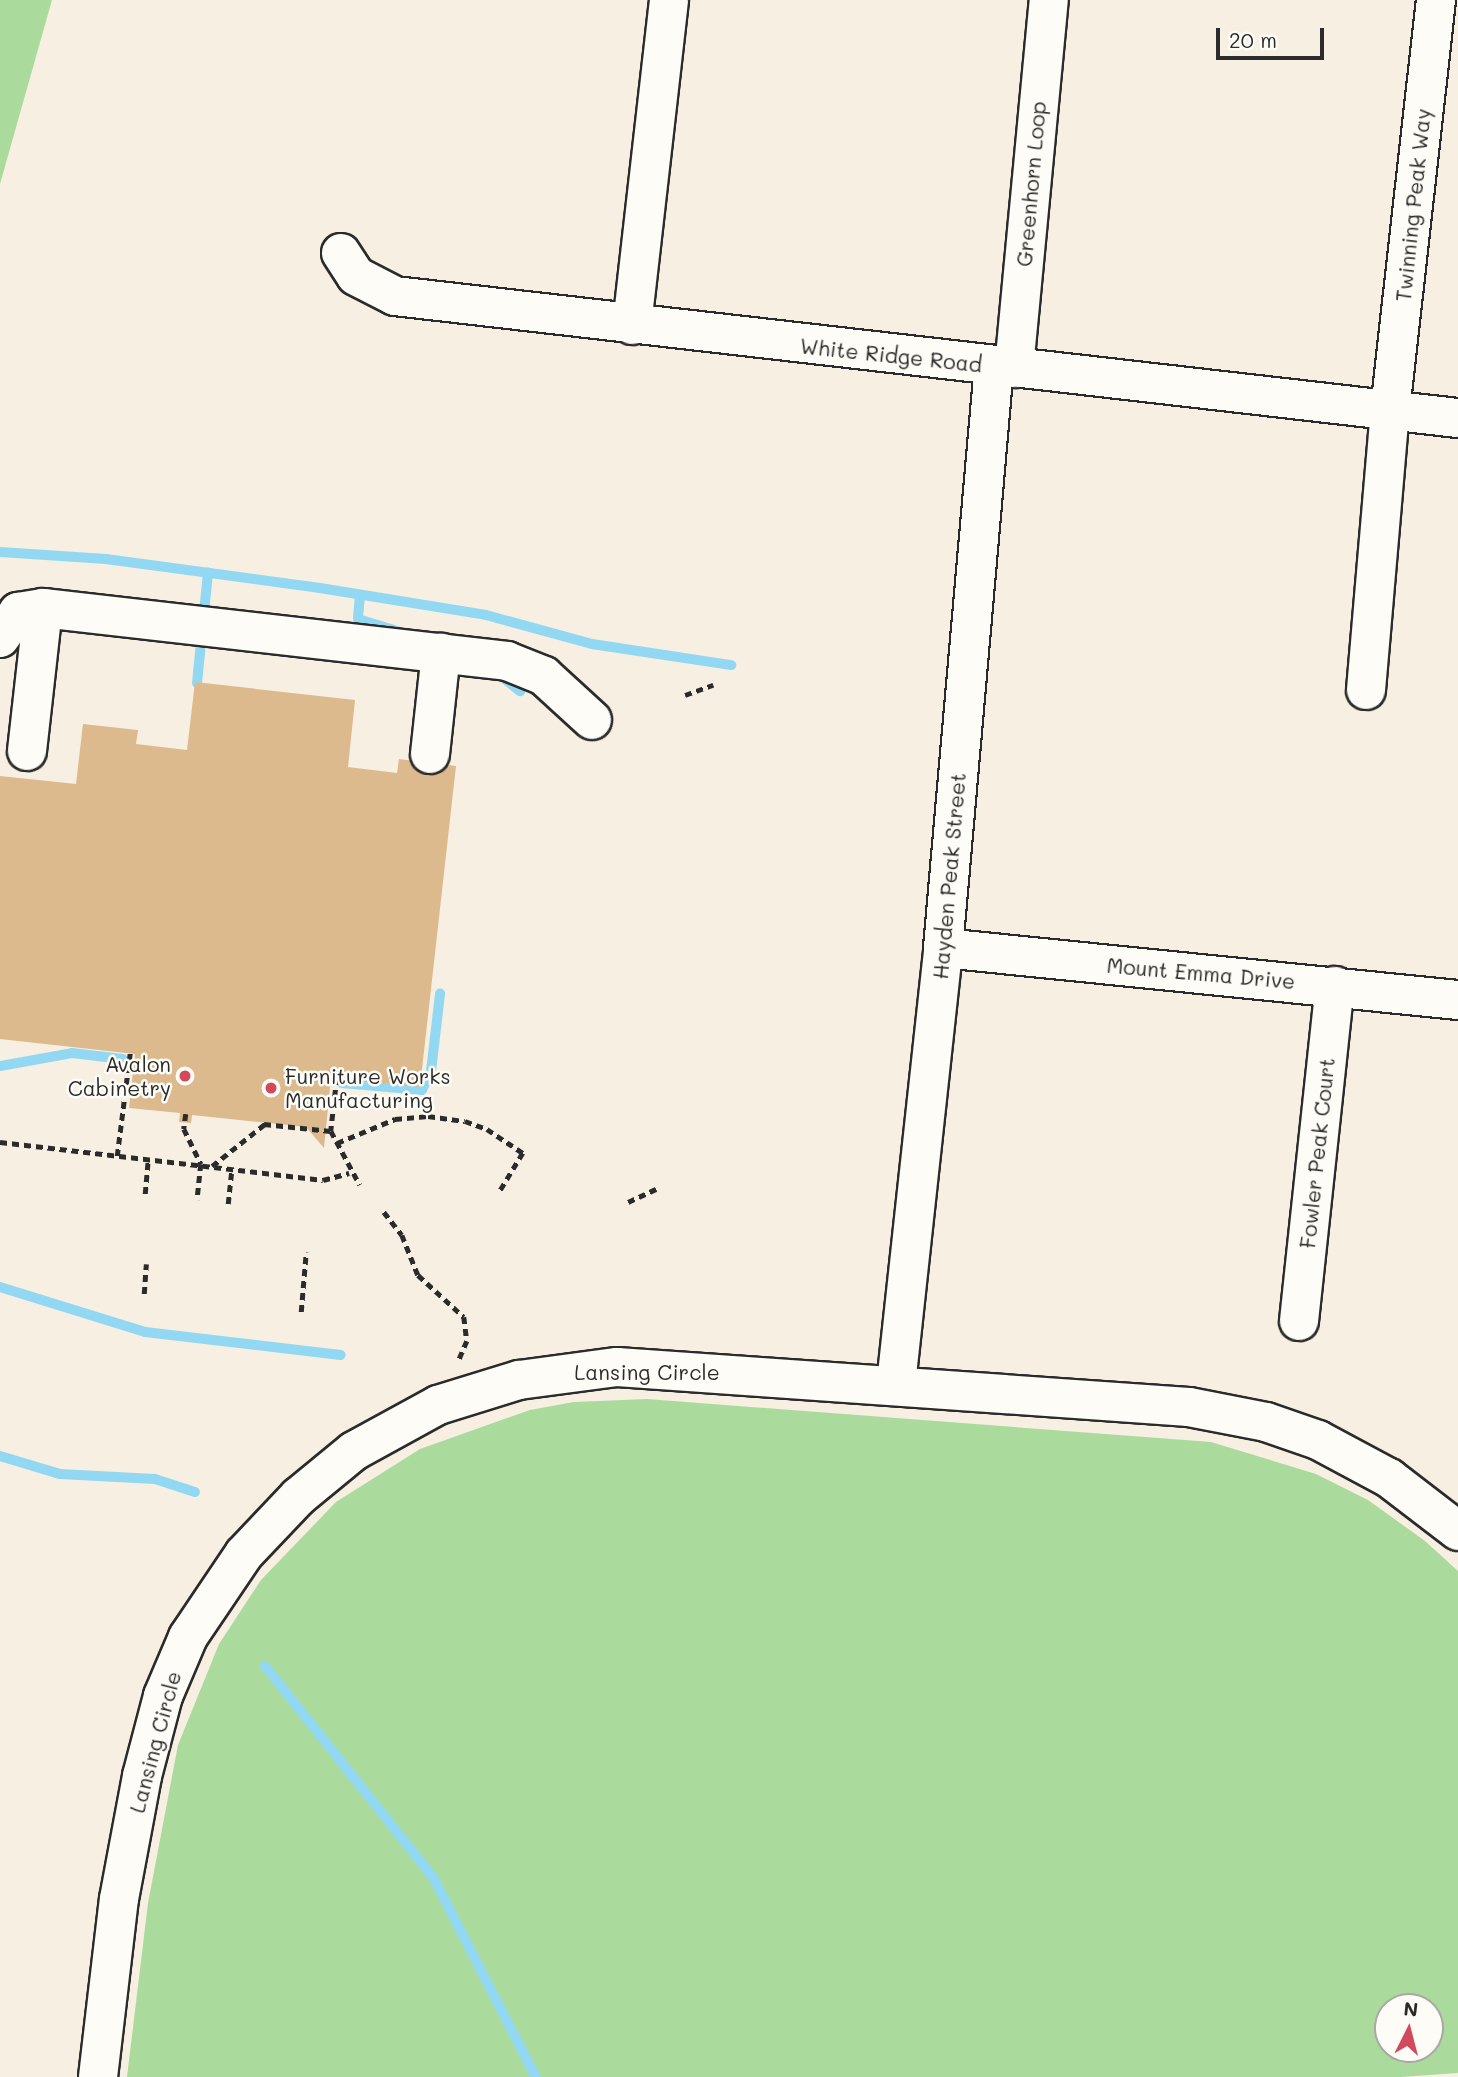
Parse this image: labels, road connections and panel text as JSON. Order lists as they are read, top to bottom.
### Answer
{
  "streets": {
    "street": [
      "Greenhorn Loop",
      "Twinning Peak Way",
      "White Ridge Road",
      "Hayden Peak Street",
      "Mount Emma Drive",
      "Fowler Peak Court",
      "Lansing Circle"
    ]
  },
  "crossings": [
    ["Greenhorn Loop", "White Ridge Road"],
    ["Greenhorn Loop", "Hayden Peak Street"],
    ["Twinning Peak Way", "White Ridge Road"],
    ["White Ridge Road", "Hayden Peak Street"],
    ["Hayden Peak Street", "Mount Emma Drive"],
    ["Hayden Peak Street", "Lansing Circle"],
    ["Mount Emma Drive", "Fowler Peak Court"]
  ],
  "places": ["Avalon Cabinetry", "Furniture Works Manufacturing"],
  "scale_bar": "20 m",
  "north": "top"
}
